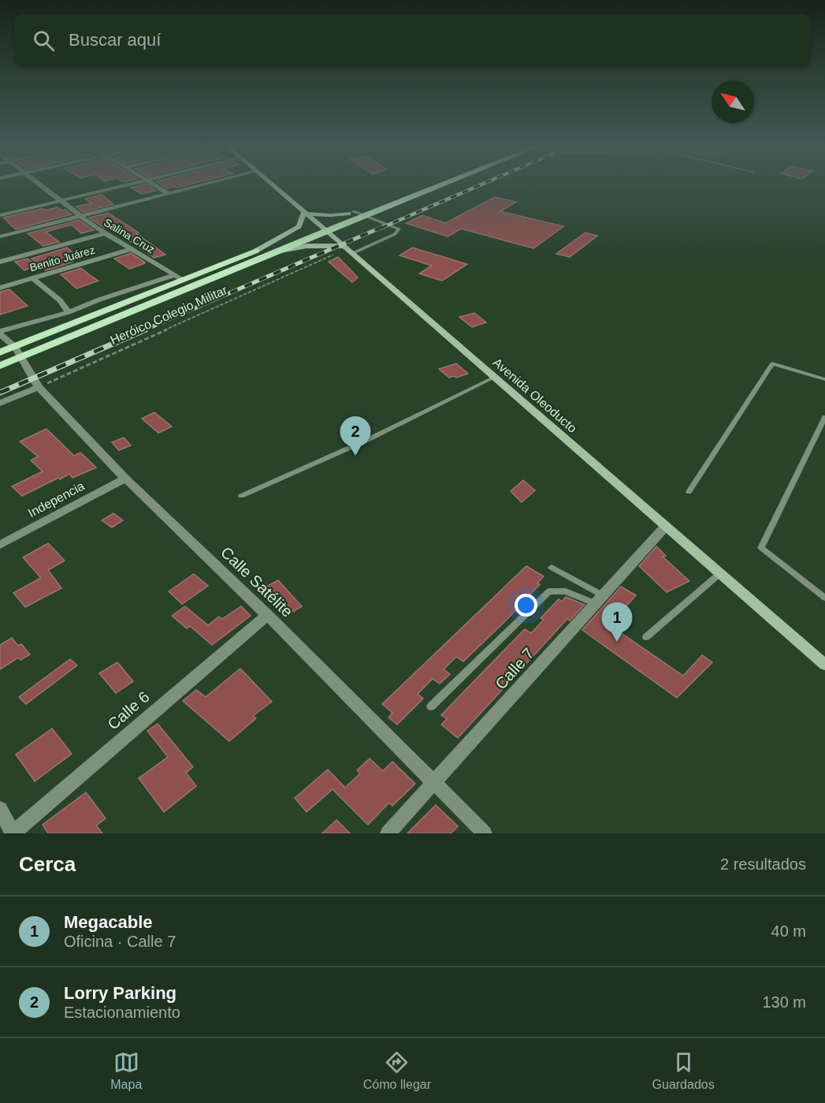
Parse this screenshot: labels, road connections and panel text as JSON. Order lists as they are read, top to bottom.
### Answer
{
  "streets": {
    "main road": ["Avenida Oleoducto"],
    "street": [
      "Salina Cruz",
      "Benito Juárez",
      "Indepencia",
      "Calle Satélite",
      "Calle 7",
      "Calle 6"
    ],
    "path": ["Heróico Colegio Militar"]
  },
  "crossings": [
    ["Salina Cruz", "Benito Juárez"],
    ["Heróico Colegio Militar", "Avenida Oleoducto"],
    ["Heróico Colegio Militar", "Calle Satélite"],
    ["Avenida Oleoducto", "Calle 7"],
    ["Indepencia", "Calle Satélite"],
    ["Calle Satélite", "Calle 7"],
    ["Calle Satélite", "Calle 6"]
  ],
  "north": "top left",
  "page": {
    "search": "Buscar aquí",
    "pins": ["2", "1"],
    "heading": ["Cerca", "2 resultados"],
    "list": [
      {
        "mark": "1",
        "name": "Megacable",
        "note": "Oficina · Calle 7",
        "value": "40 m"
      },
      {
        "mark": "2",
        "name": "Lorry Parking",
        "note": "Estacionamiento",
        "value": "130 m"
      }
    ],
    "nav": ["Mapa", "Cómo llegar", "Guardados"]
  }
}
